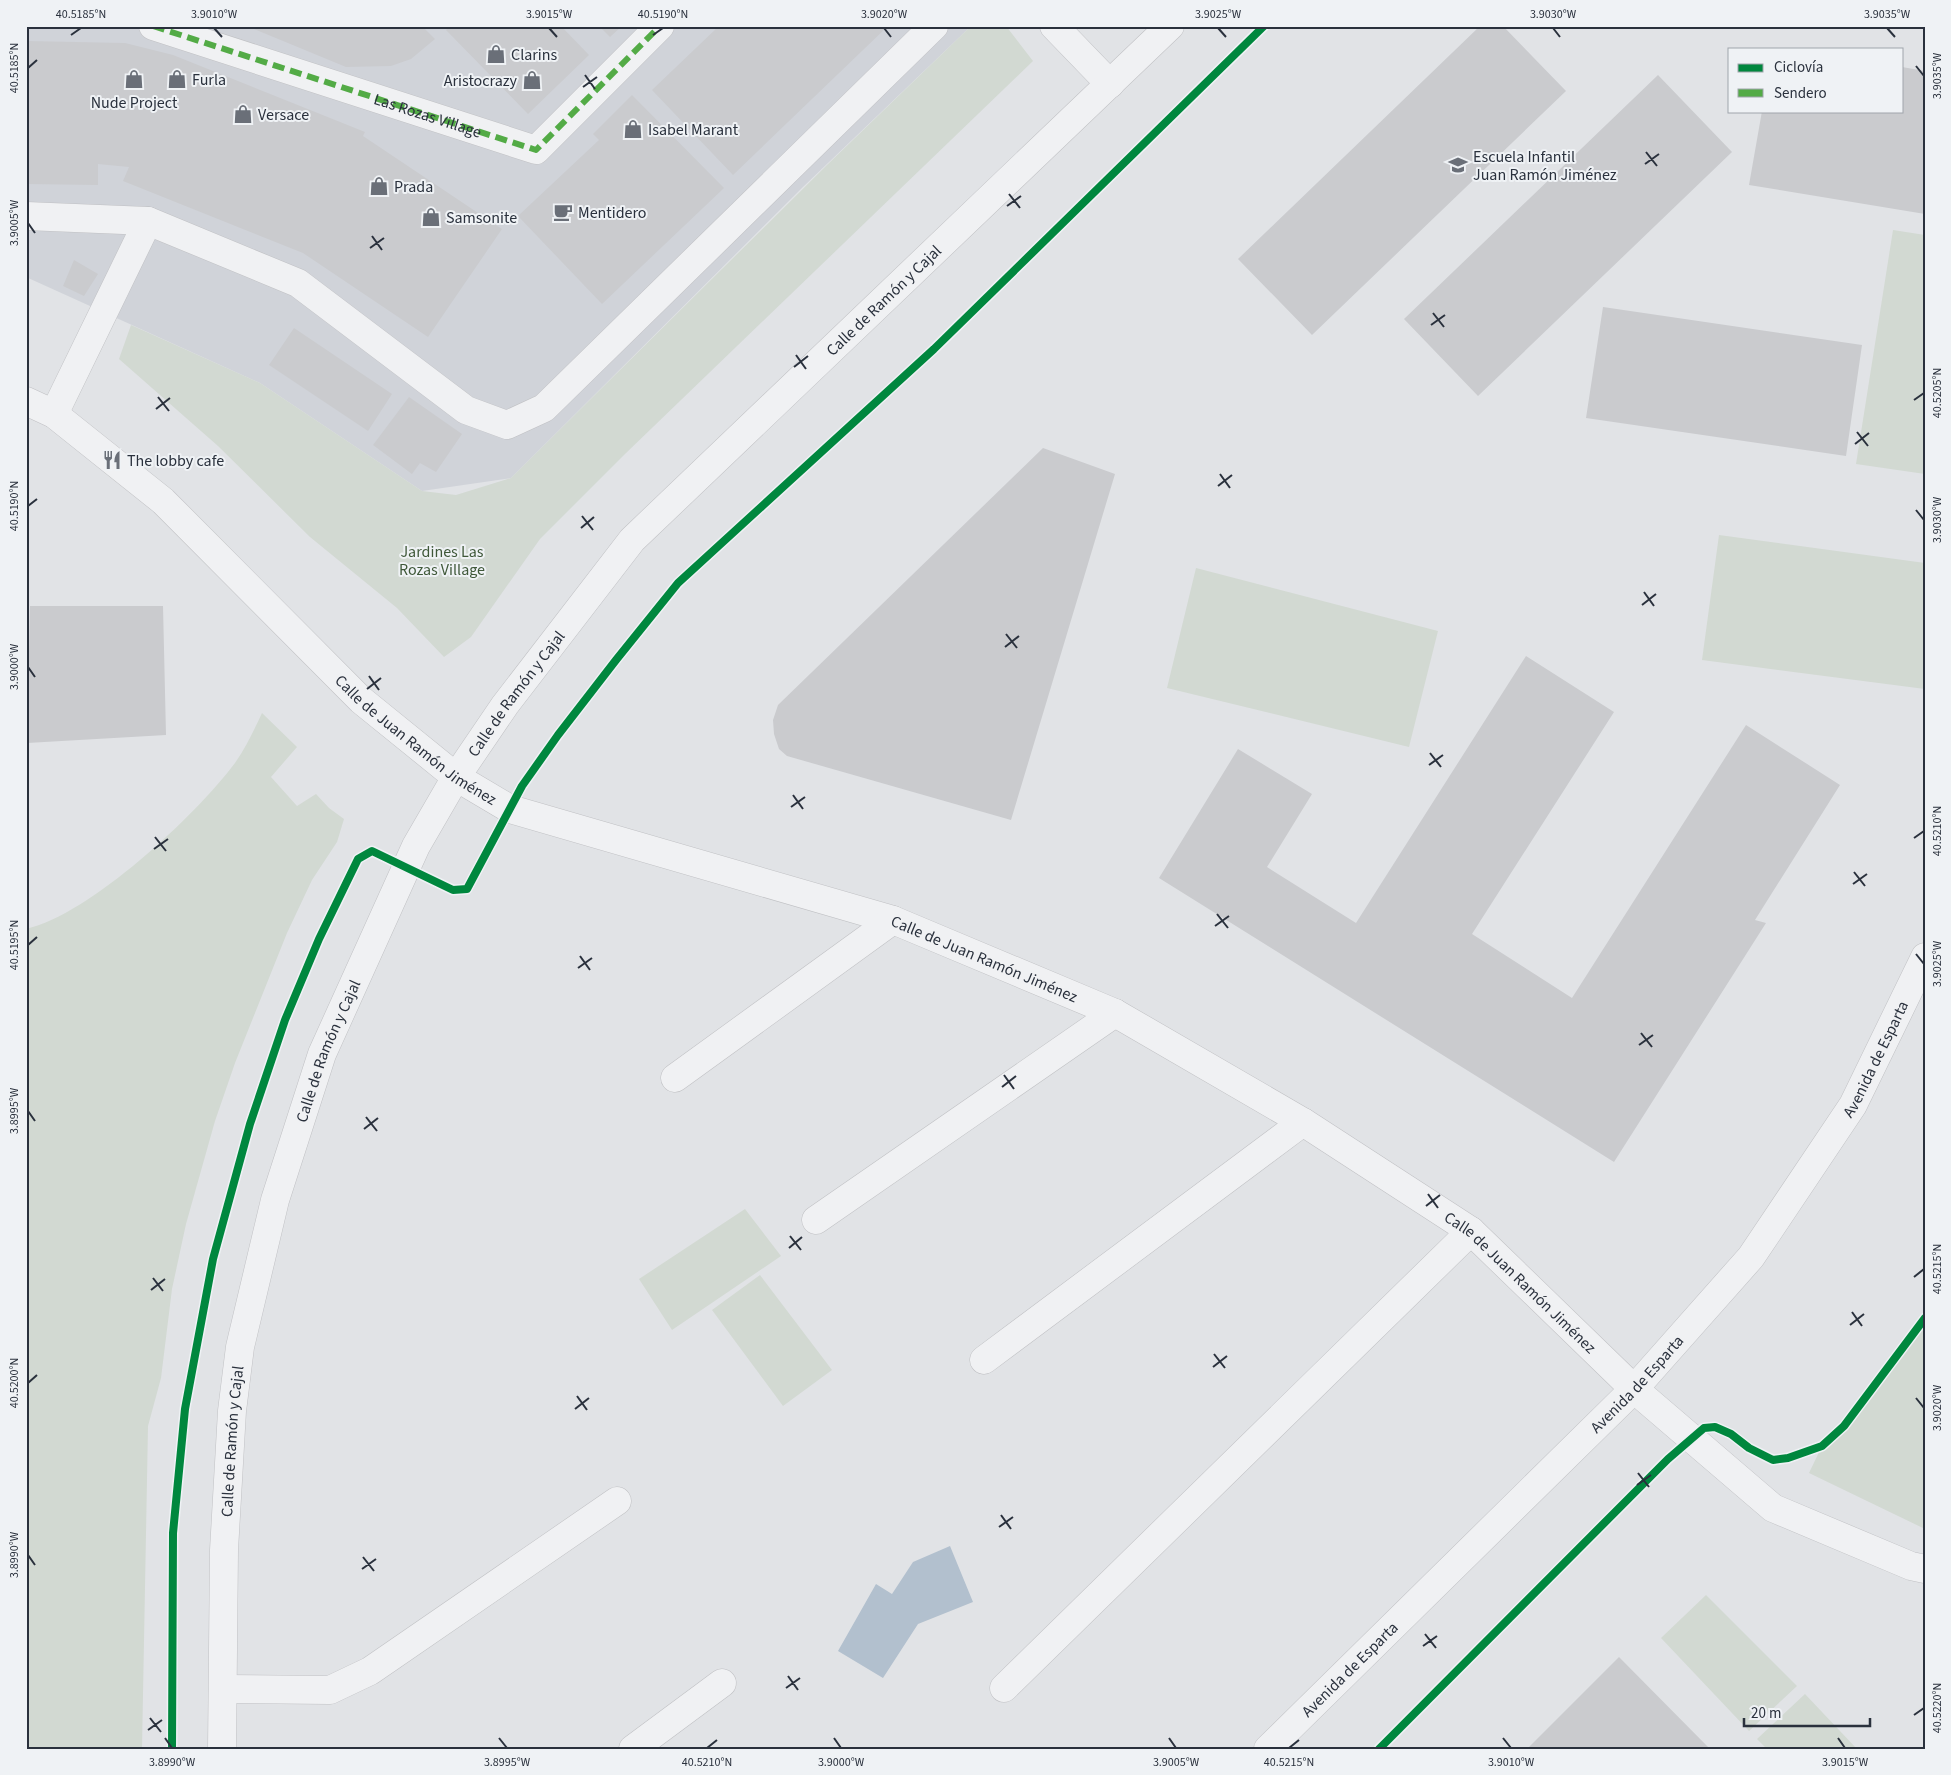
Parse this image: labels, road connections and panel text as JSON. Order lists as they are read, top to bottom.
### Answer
{
  "streets": {
    "street": [
      "Las Rozas Village",
      "Calle de Ramón y Cajal",
      "Calle de Juan Ramón Jiménez",
      "Avenida de Esparta"
    ]
  },
  "crossings": [
    ["Calle de Ramón y Cajal", "Calle de Juan Ramón Jiménez"],
    ["Calle de Juan Ramón Jiménez", "Avenida de Esparta"]
  ],
  "parks": ["Jardines Las Rozas Village"],
  "places": {
    "shop": [
      "Clarins",
      "Nude Project",
      "Furla",
      "Aristocrazy",
      "Versace",
      "Isabel Marant",
      "Prada",
      "Samsonite"
    ],
    "school or university": ["Escuela Infantil Juan Ramón Jiménez"],
    "cafe": ["Mentidero"],
    "restaurant": ["The lobby cafe"]
  },
  "legend": ["Ciclovía", "Sendero"],
  "scale_bar": "20 m",
  "coordinates": [
    "40.5185°N",
    "3.9010°W",
    "3.9015°W",
    "40.5190°N",
    "3.9020°W",
    "3.9025°W",
    "3.9030°W",
    "3.9035°W",
    "3.9005°W",
    "40.5205°N",
    "3.9000°W",
    "40.5210°N",
    "40.5195°N",
    "3.8995°W",
    "40.5215°N",
    "40.5200°N",
    "3.8990°W",
    "40.5220°N"
  ]
}
